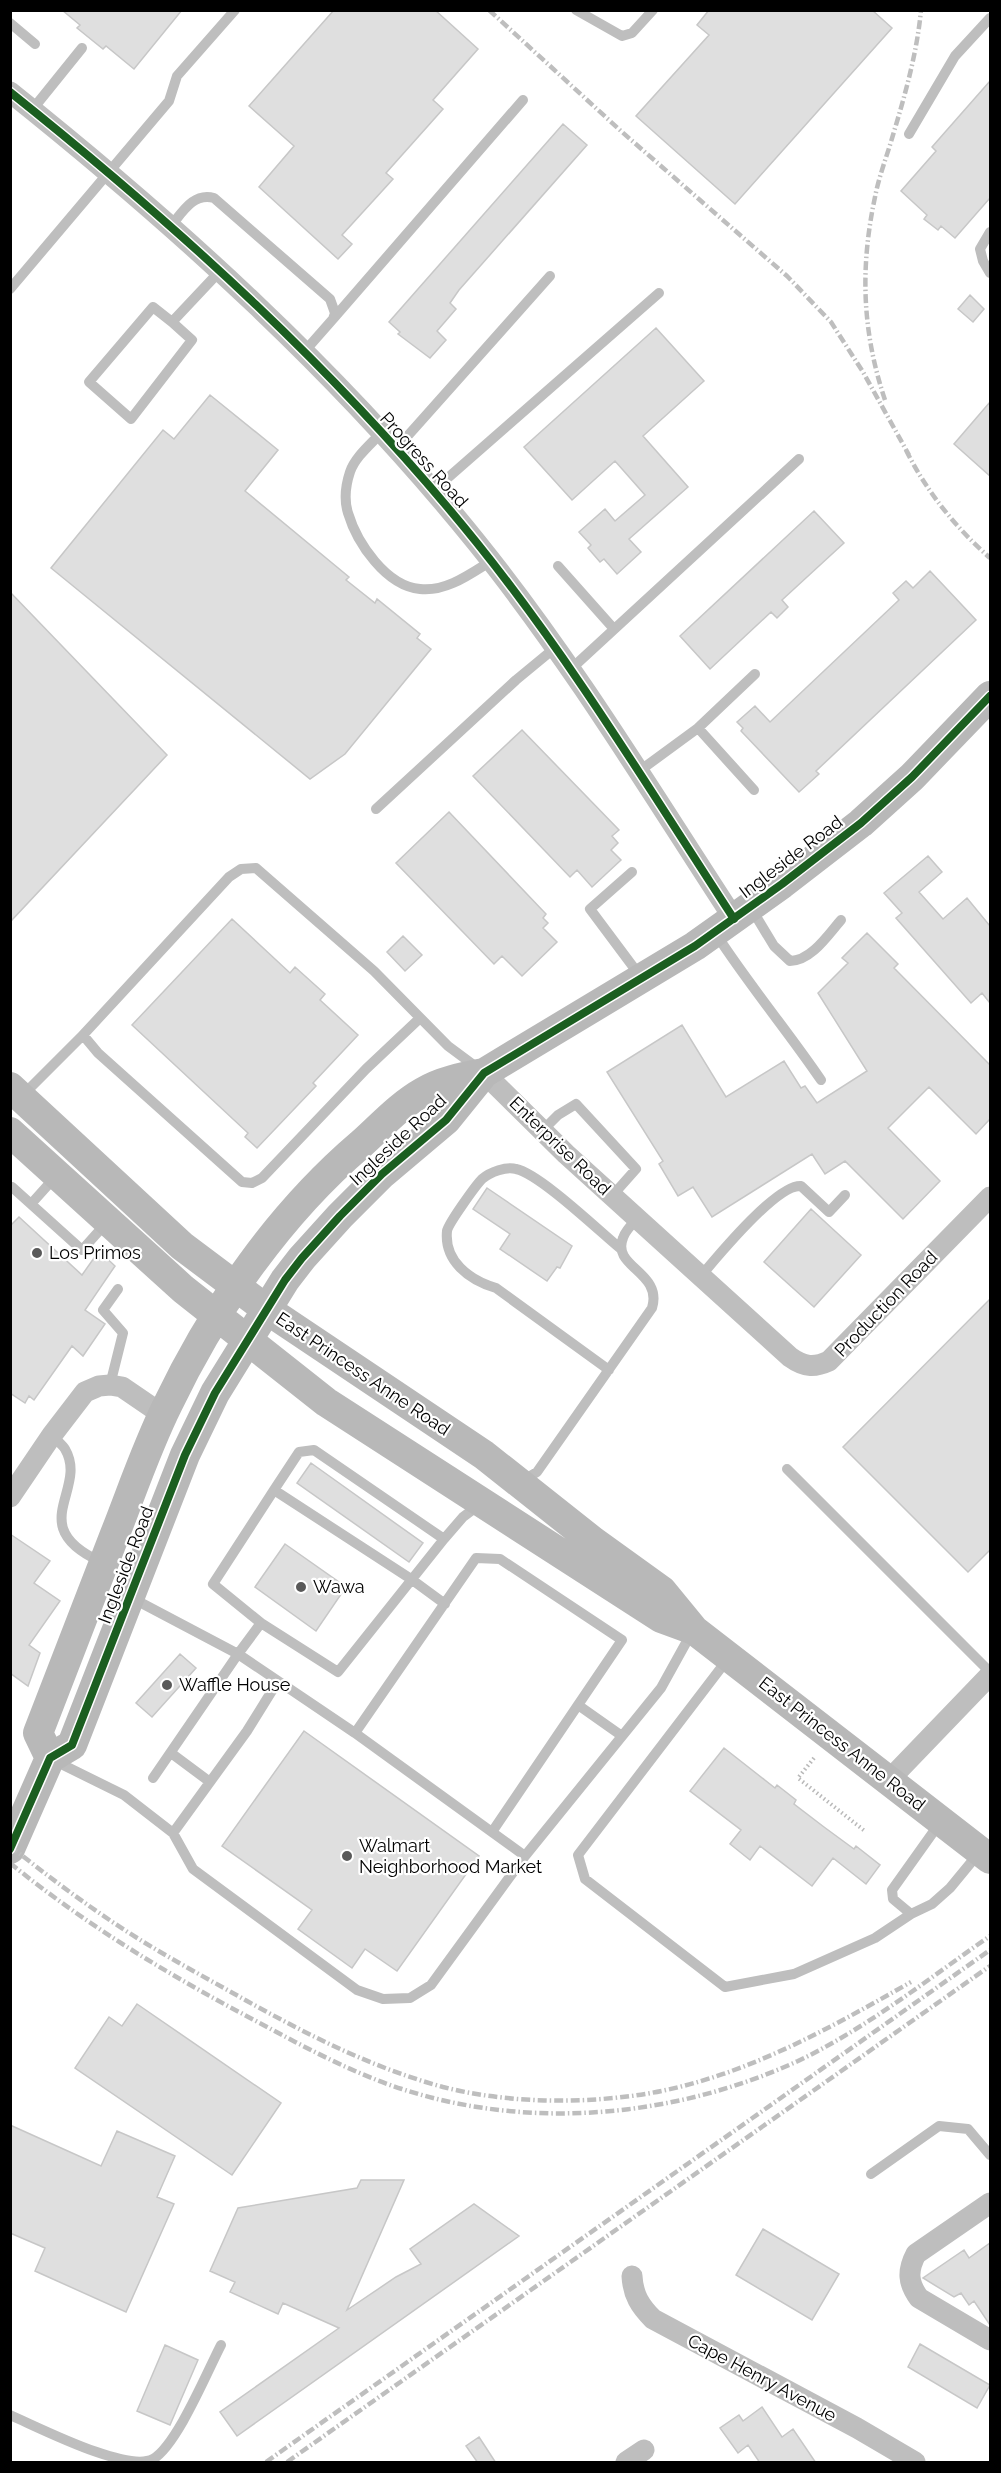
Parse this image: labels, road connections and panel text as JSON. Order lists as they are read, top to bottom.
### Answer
{
  "streets": {
    "street": [
      "Progress Road",
      "Ingleside Road",
      "Enterprise Road",
      "Production Road",
      "East Princess Anne Road",
      "Cape Henry Avenue"
    ]
  },
  "crossings": [
    ["Progress Road", "Ingleside Road"],
    ["Ingleside Road", "Enterprise Road"],
    ["Ingleside Road", "East Princess Anne Road"],
    ["Enterprise Road", "Production Road"]
  ],
  "places": [
    "Los Primos",
    "Wawa",
    "Waffle House",
    "Walmart Neighborhood Market"
  ]
}
